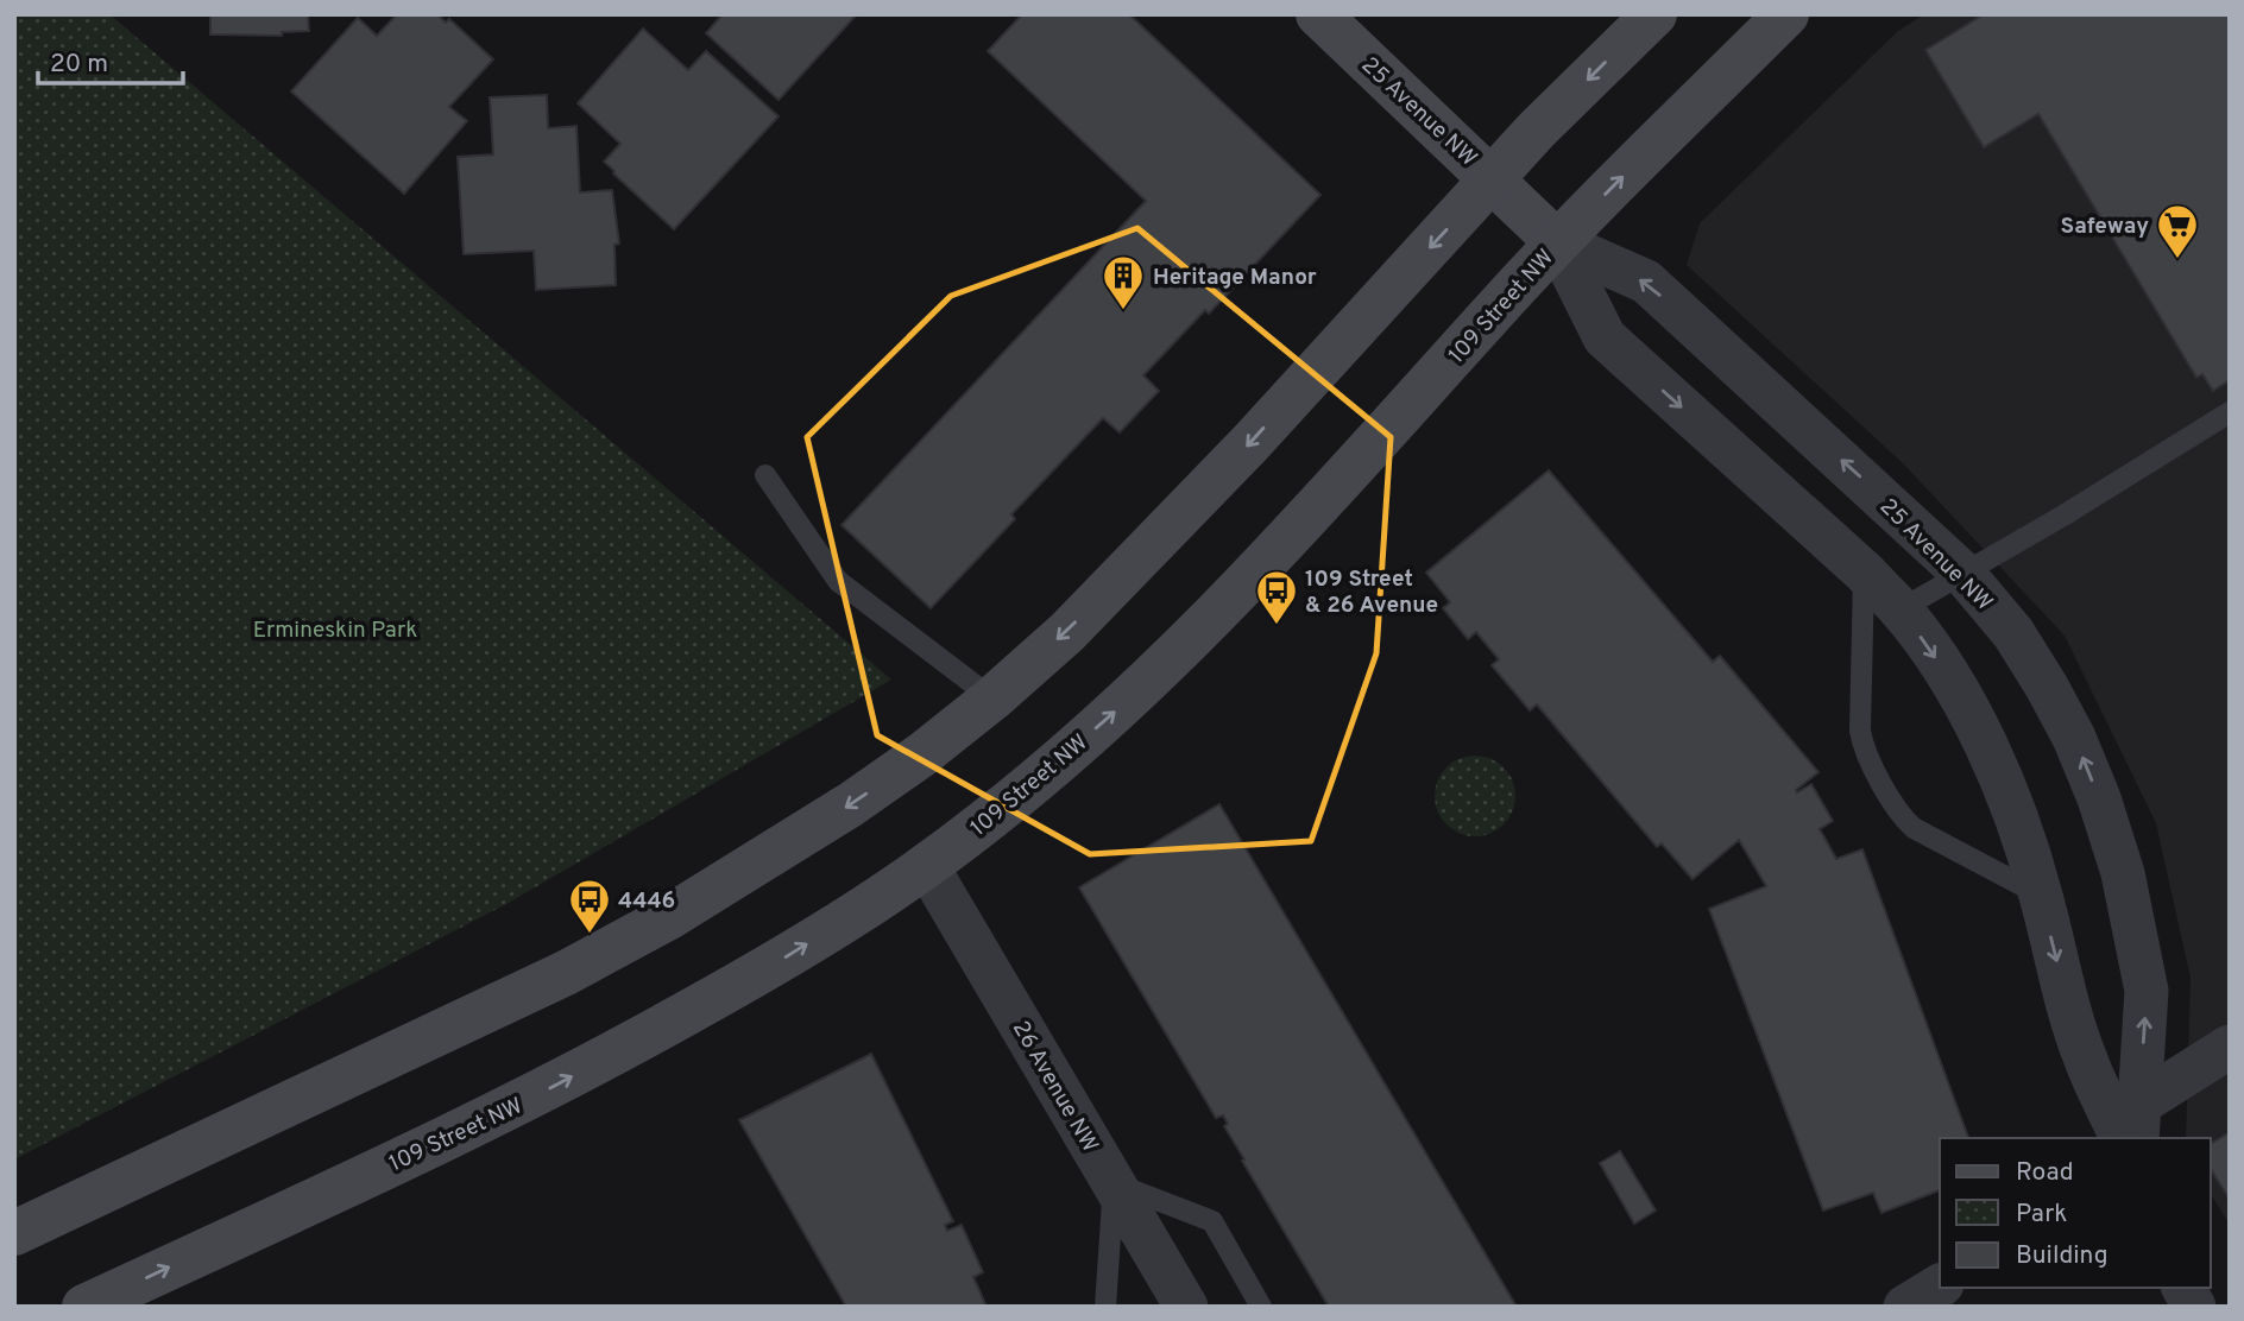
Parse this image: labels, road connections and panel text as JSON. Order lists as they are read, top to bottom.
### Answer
{
  "streets": {
    "street": ["25 Avenue NW", "109 Street NW", "26 Avenue NW"]
  },
  "crossings": [
    ["25 Avenue NW", "109 Street NW"],
    ["109 Street NW", "26 Avenue NW"]
  ],
  "parks": ["Ermineskin Park"],
  "places": {
    "supermarket": ["Safeway"],
    "building": ["Heritage Manor"],
    "bus stop": ["109 Street & 26 Avenue", "4446"]
  },
  "legend": ["Road", "Park", "Building"],
  "scale_bar": "20 m"
}
